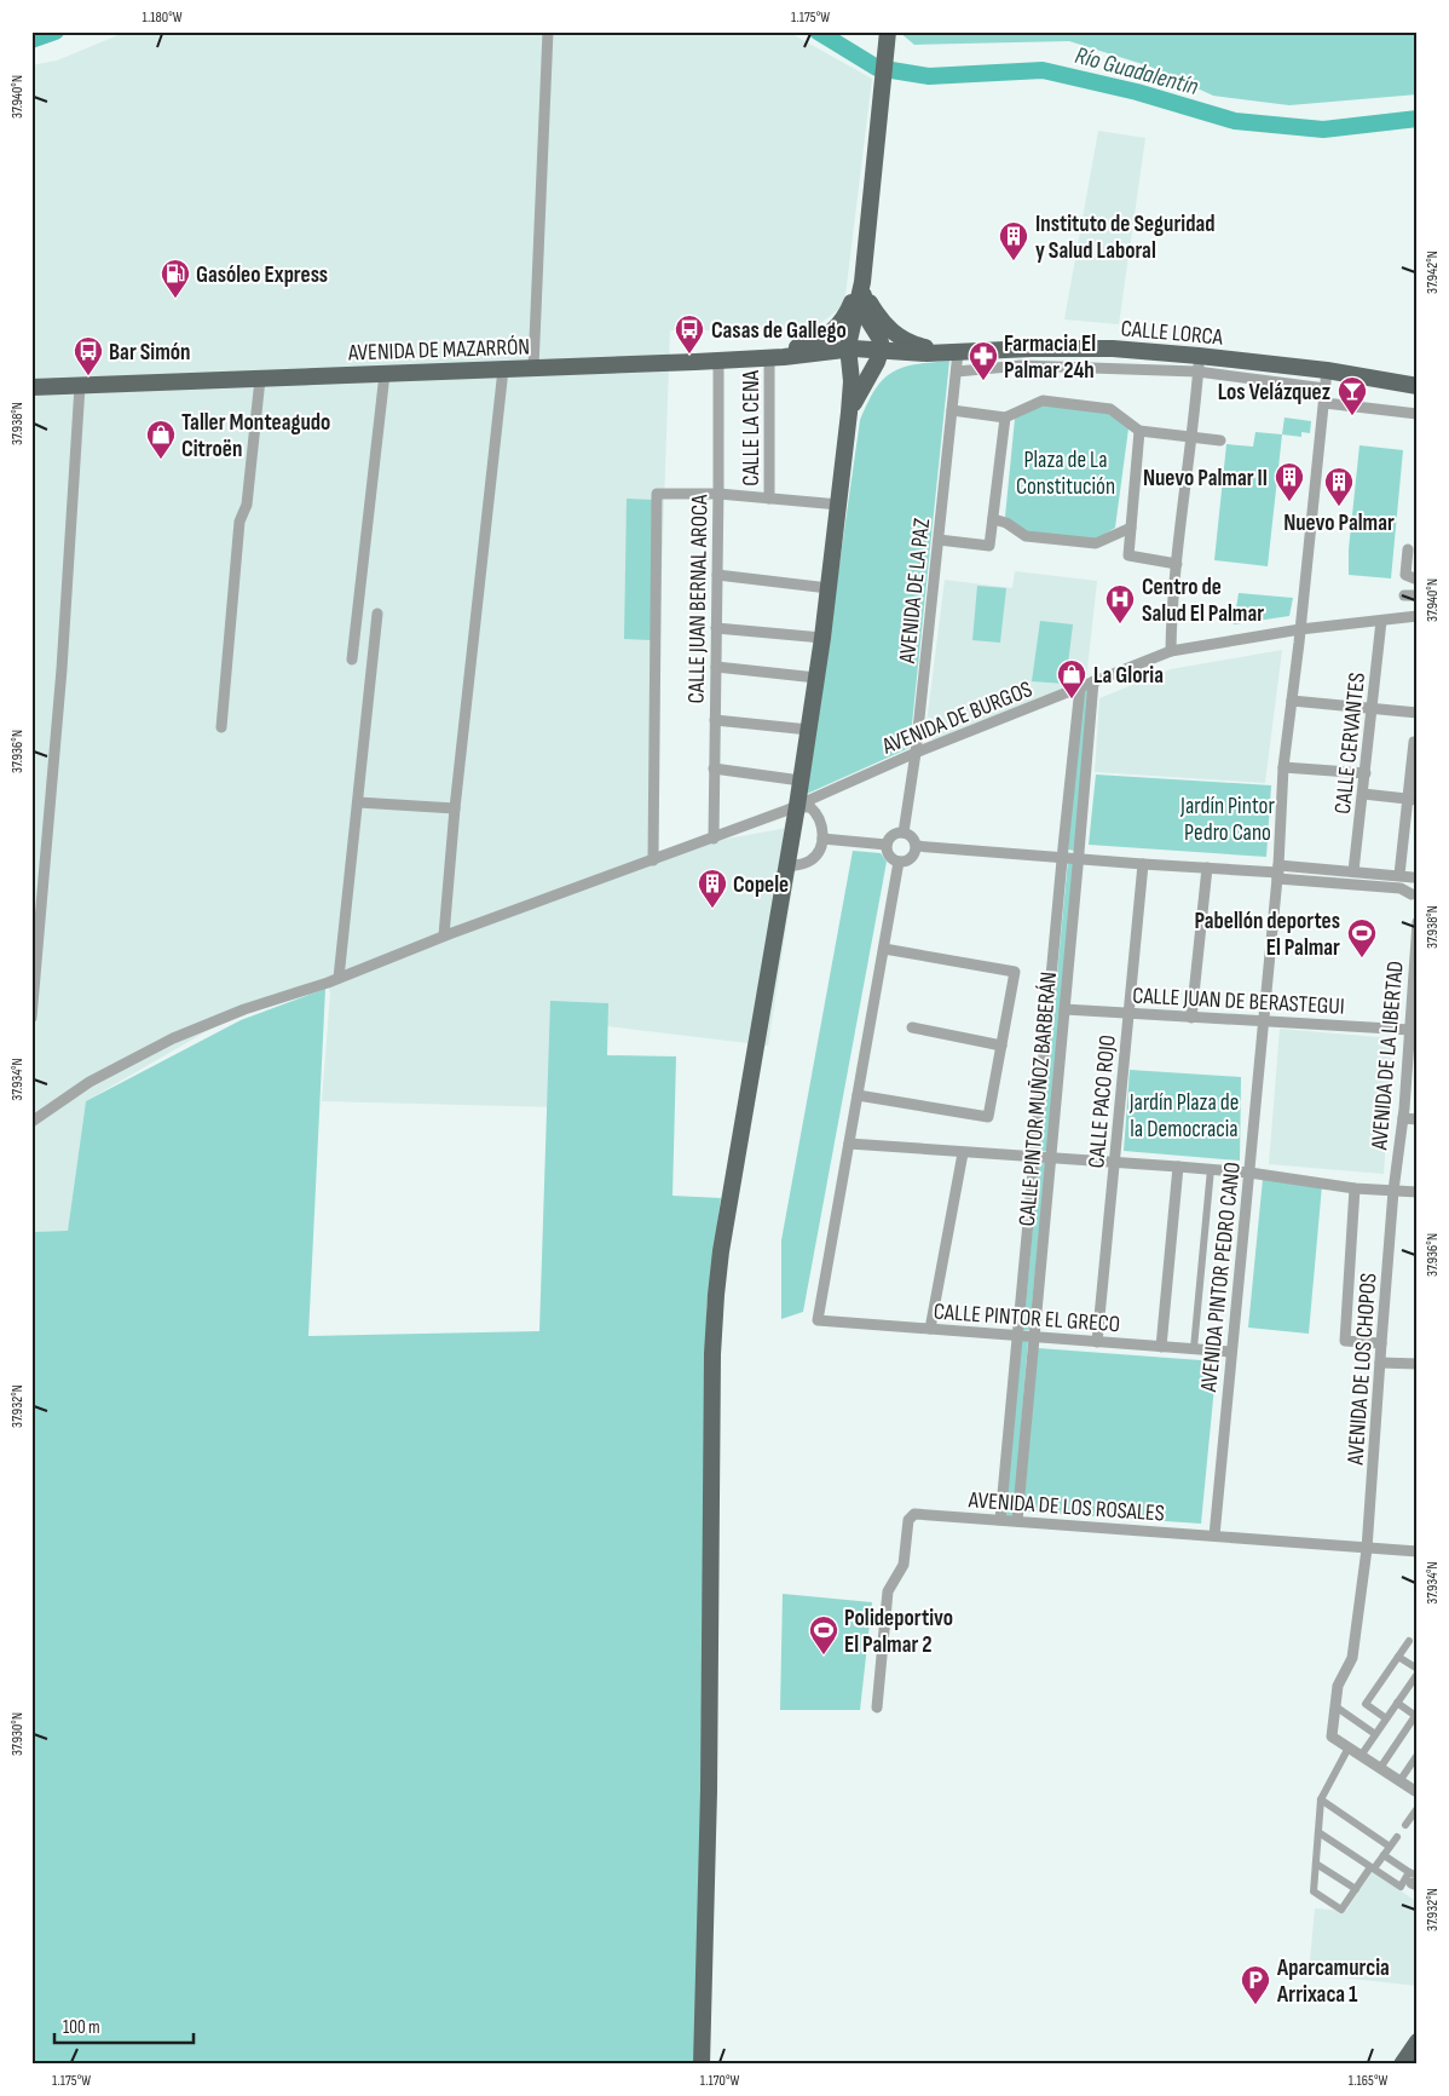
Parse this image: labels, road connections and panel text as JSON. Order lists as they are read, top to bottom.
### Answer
{
  "streets": {
    "main road": ["CALLE LORCA", "AVENIDA DE MAZARRÓN"],
    "street": [
      "CALLE LA CENA",
      "AVENIDA DE LA PAZ",
      "CALLE JUAN BERNAL AROCA",
      "AVENIDA DE BURGOS",
      "CALLE CERVANTES",
      "CALLE JUAN DE BERASTEGUI",
      "AVENIDA DE LA LIBERTAD",
      "CALLE PINTOR MUÑOZ BARBERÁN",
      "CALLE PACO ROJO",
      "AVENIDA PINTOR PEDRO CANO",
      "CALLE PINTOR EL GRECO",
      "AVENIDA DE LOS CHOPOS",
      "AVENIDA DE LOS ROSALES"
    ]
  },
  "crossings": [
    ["CALLE LORCA", "AVENIDA DE MAZARRÓN"],
    ["CALLE LORCA", "AVENIDA DE LA PAZ"],
    ["CALLE LORCA", "AVENIDA PINTOR PEDRO CANO"],
    ["AVENIDA DE MAZARRÓN", "CALLE LA CENA"],
    ["AVENIDA DE MAZARRÓN", "CALLE JUAN BERNAL AROCA"],
    ["AVENIDA DE LA PAZ", "AVENIDA DE BURGOS"],
    ["CALLE JUAN BERNAL AROCA", "AVENIDA DE BURGOS"],
    ["AVENIDA DE BURGOS", "CALLE CERVANTES"],
    ["AVENIDA DE BURGOS", "CALLE PINTOR MUÑOZ BARBERÁN"],
    ["AVENIDA DE BURGOS", "AVENIDA PINTOR PEDRO CANO"],
    ["CALLE JUAN DE BERASTEGUI", "AVENIDA DE LA LIBERTAD"],
    ["CALLE JUAN DE BERASTEGUI", "CALLE PINTOR MUÑOZ BARBERÁN"],
    ["CALLE JUAN DE BERASTEGUI", "CALLE PACO ROJO"],
    ["CALLE JUAN DE BERASTEGUI", "AVENIDA PINTOR PEDRO CANO"],
    ["AVENIDA DE LA LIBERTAD", "AVENIDA DE LOS CHOPOS"],
    ["CALLE PINTOR MUÑOZ BARBERÁN", "CALLE PINTOR EL GRECO"],
    ["CALLE PINTOR MUÑOZ BARBERÁN", "AVENIDA DE LOS ROSALES"],
    ["CALLE PACO ROJO", "CALLE PINTOR EL GRECO"],
    ["AVENIDA PINTOR PEDRO CANO", "CALLE PINTOR EL GRECO"],
    ["AVENIDA PINTOR PEDRO CANO", "AVENIDA DE LOS ROSALES"],
    ["AVENIDA DE LOS CHOPOS", "AVENIDA DE LOS ROSALES"]
  ],
  "water": ["Río Guadalentín"],
  "parks": ["Plaza de La Constitución", "Jardín Pintor Pedro Cano", "Jardín Plaza de la Democracia"],
  "places": {
    "building": [
      "Instituto de Seguridad y Salud Laboral",
      "Nuevo Palmar II",
      "Nuevo Palmar",
      "Copele"
    ],
    "fuel station": ["Gasóleo Express"],
    "bus stop": ["Casas de Gallego", "Bar Simón"],
    "pharmacy": ["Farmacia El Palmar 24h"],
    "bar": ["Los Velázquez"],
    "shop": ["Taller Monteagudo Citroën", "La Gloria"],
    "hospital": ["Centro de Salud El Palmar"],
    "sports": ["Pabellón deportes El Palmar", "Polideportivo El Palmar 2"],
    "parking": ["Aparcamurcia Arrixaca 1"]
  },
  "scale_bar": "100 m",
  "coordinates": [
    "1.180°W",
    "1.175°W",
    "37.940°N",
    "37.942°N",
    "37.938°N",
    "37.936°N",
    "37.934°N",
    "37.932°N",
    "37.930°N",
    "1.170°W",
    "1.165°W"
  ]
}
